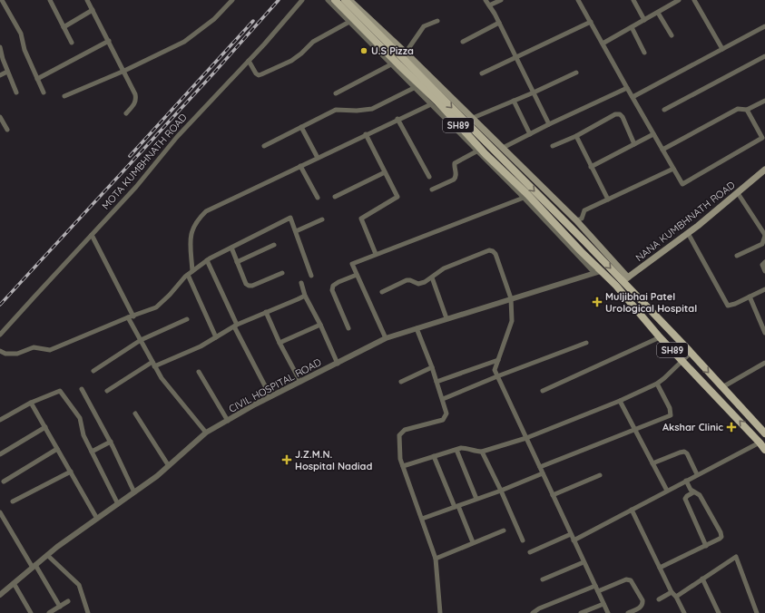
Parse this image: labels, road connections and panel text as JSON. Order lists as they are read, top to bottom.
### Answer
{
  "streets": {
    "main road": ["SH89", "NANA KUMBHNATH ROAD"],
    "street": ["MOTA KUMBHNATH ROAD", "CIVIL HOSPITAL ROAD"]
  },
  "crossings": [
    ["SH89", "NANA KUMBHNATH ROAD"],
    ["SH89", "CIVIL HOSPITAL ROAD"]
  ],
  "places": {
    "other": ["U.S Pizza"],
    "health": ["Muljibhai Patel Urological Hospital", "Akshar Clinic", "J.Z.M.N. Hospital Nadiad"]
  }
}
